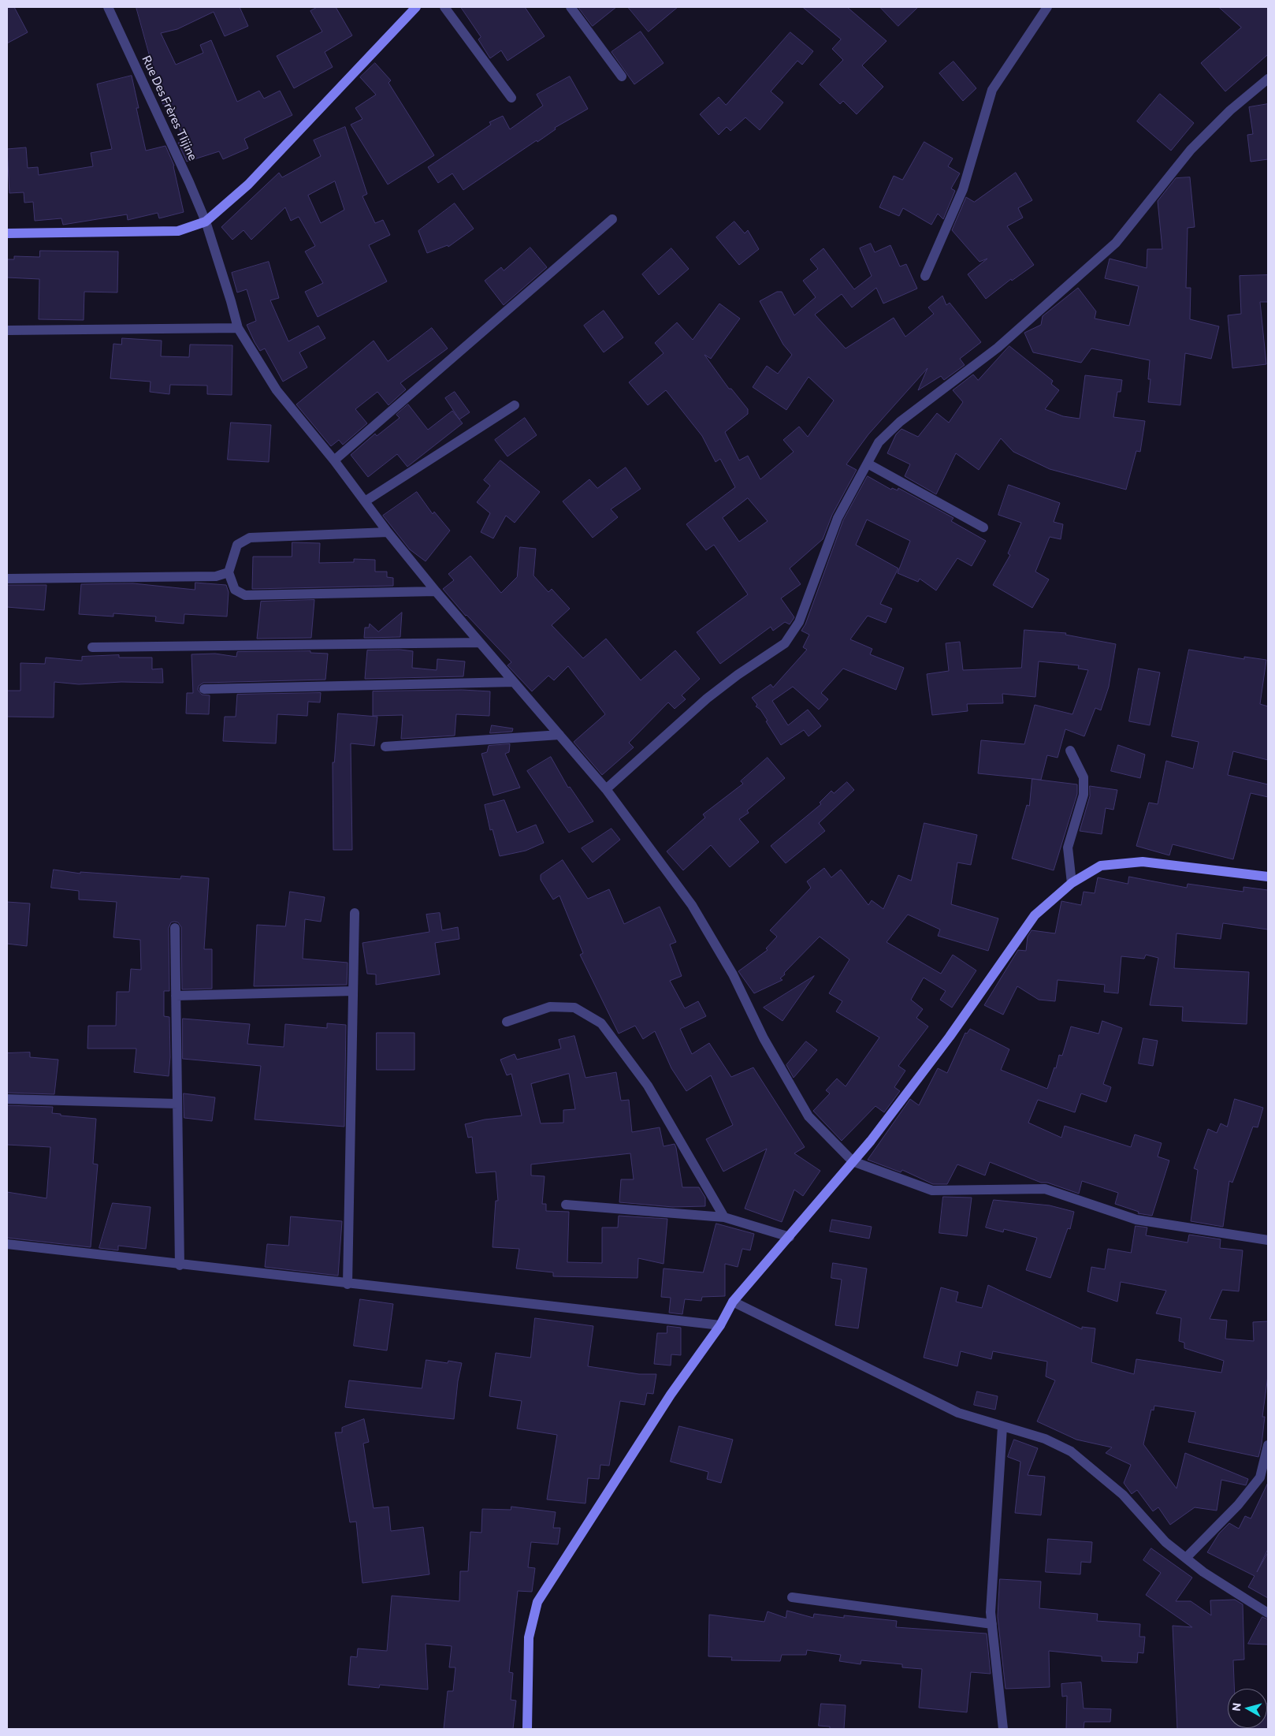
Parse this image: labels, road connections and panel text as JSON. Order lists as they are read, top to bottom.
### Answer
{
  "streets": {
    "street": ["Rue Des Frères Tlijine"]
  },
  "north": "left"
}
